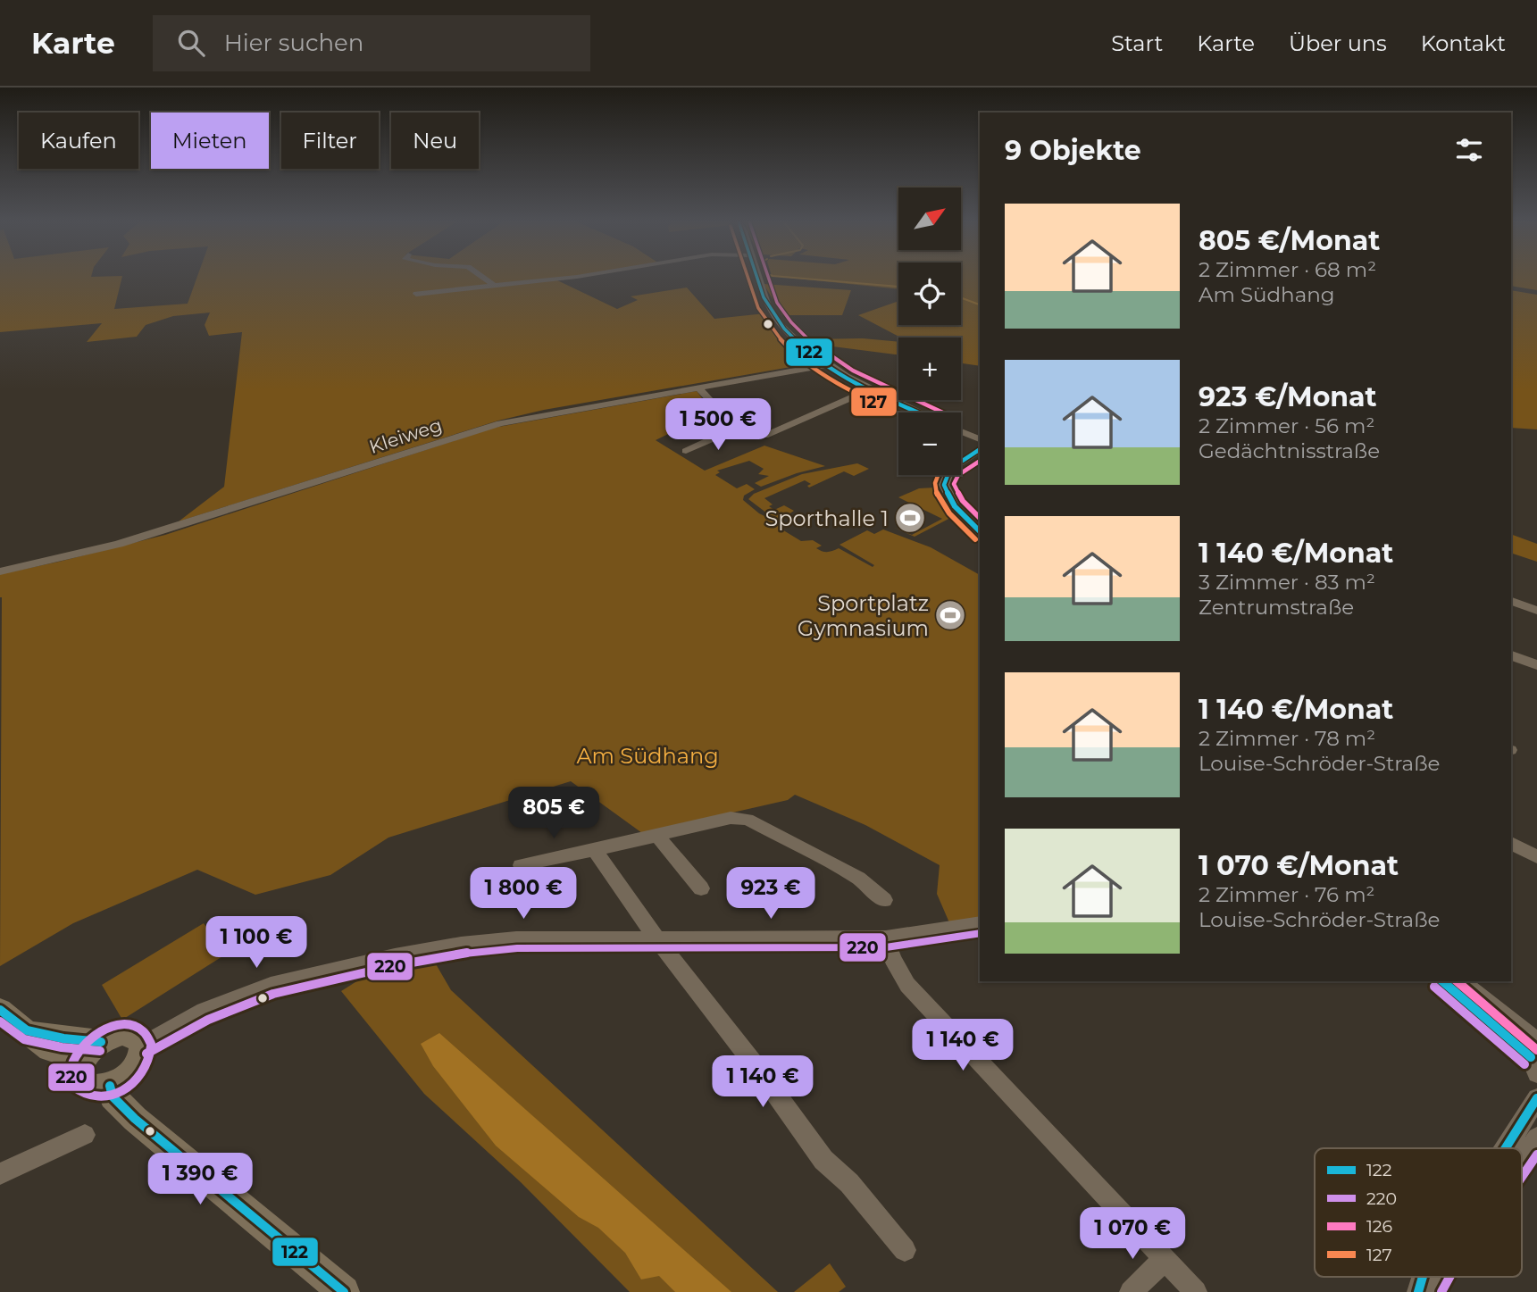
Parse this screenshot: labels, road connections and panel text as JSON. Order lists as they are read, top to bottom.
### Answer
{
  "streets": {
    "street": ["Kleiweg"]
  },
  "parks": ["Am Südhang"],
  "places": {
    "sports": ["Sporthalle 1", "Sportplatz Gymnasium"]
  },
  "lines": [
    "transit line 122",
    "transit line 126",
    "transit line 127",
    "transit line 220"
  ],
  "legend": [
    "122",
    "220",
    "126",
    "127"
  ],
  "north": "top right",
  "page": {
    "header": "Karte",
    "search": "Hier suchen",
    "nav": [
      "Start",
      "Karte",
      "Über uns",
      "Kontakt"
    ],
    "chip": [
      "Kaufen",
      "Mieten",
      "Filter",
      "Neu"
    ],
    "heading": "9 Objekte",
    "map_buttons": ["+", "−"],
    "list": [
      {
        "name": "805 €/Monat",
        "note": "2 Zimmer · 68 m² · Am Südhang"
      },
      {
        "name": "923 €/Monat",
        "note": "2 Zimmer · 56 m² · Gedächtnisstraße"
      },
      {
        "name": "1 140 €/Monat",
        "note": "3 Zimmer · 83 m² · Zentrumstraße"
      },
      {
        "name": "1 140 €/Monat",
        "note": "2 Zimmer · 78 m² · Louise-Schröder-Straße"
      },
      {
        "name": "1 070 €/Monat",
        "note": "2 Zimmer · 76 m² · Louise-Schröder-Straße"
      }
    ],
    "price": [
      "1 500 €",
      "805 €",
      "1 800 €",
      "923 €",
      "1 100 €",
      "1 140 €",
      "1 140 €",
      "1 390 €",
      "1 070 €"
    ]
  }
}
